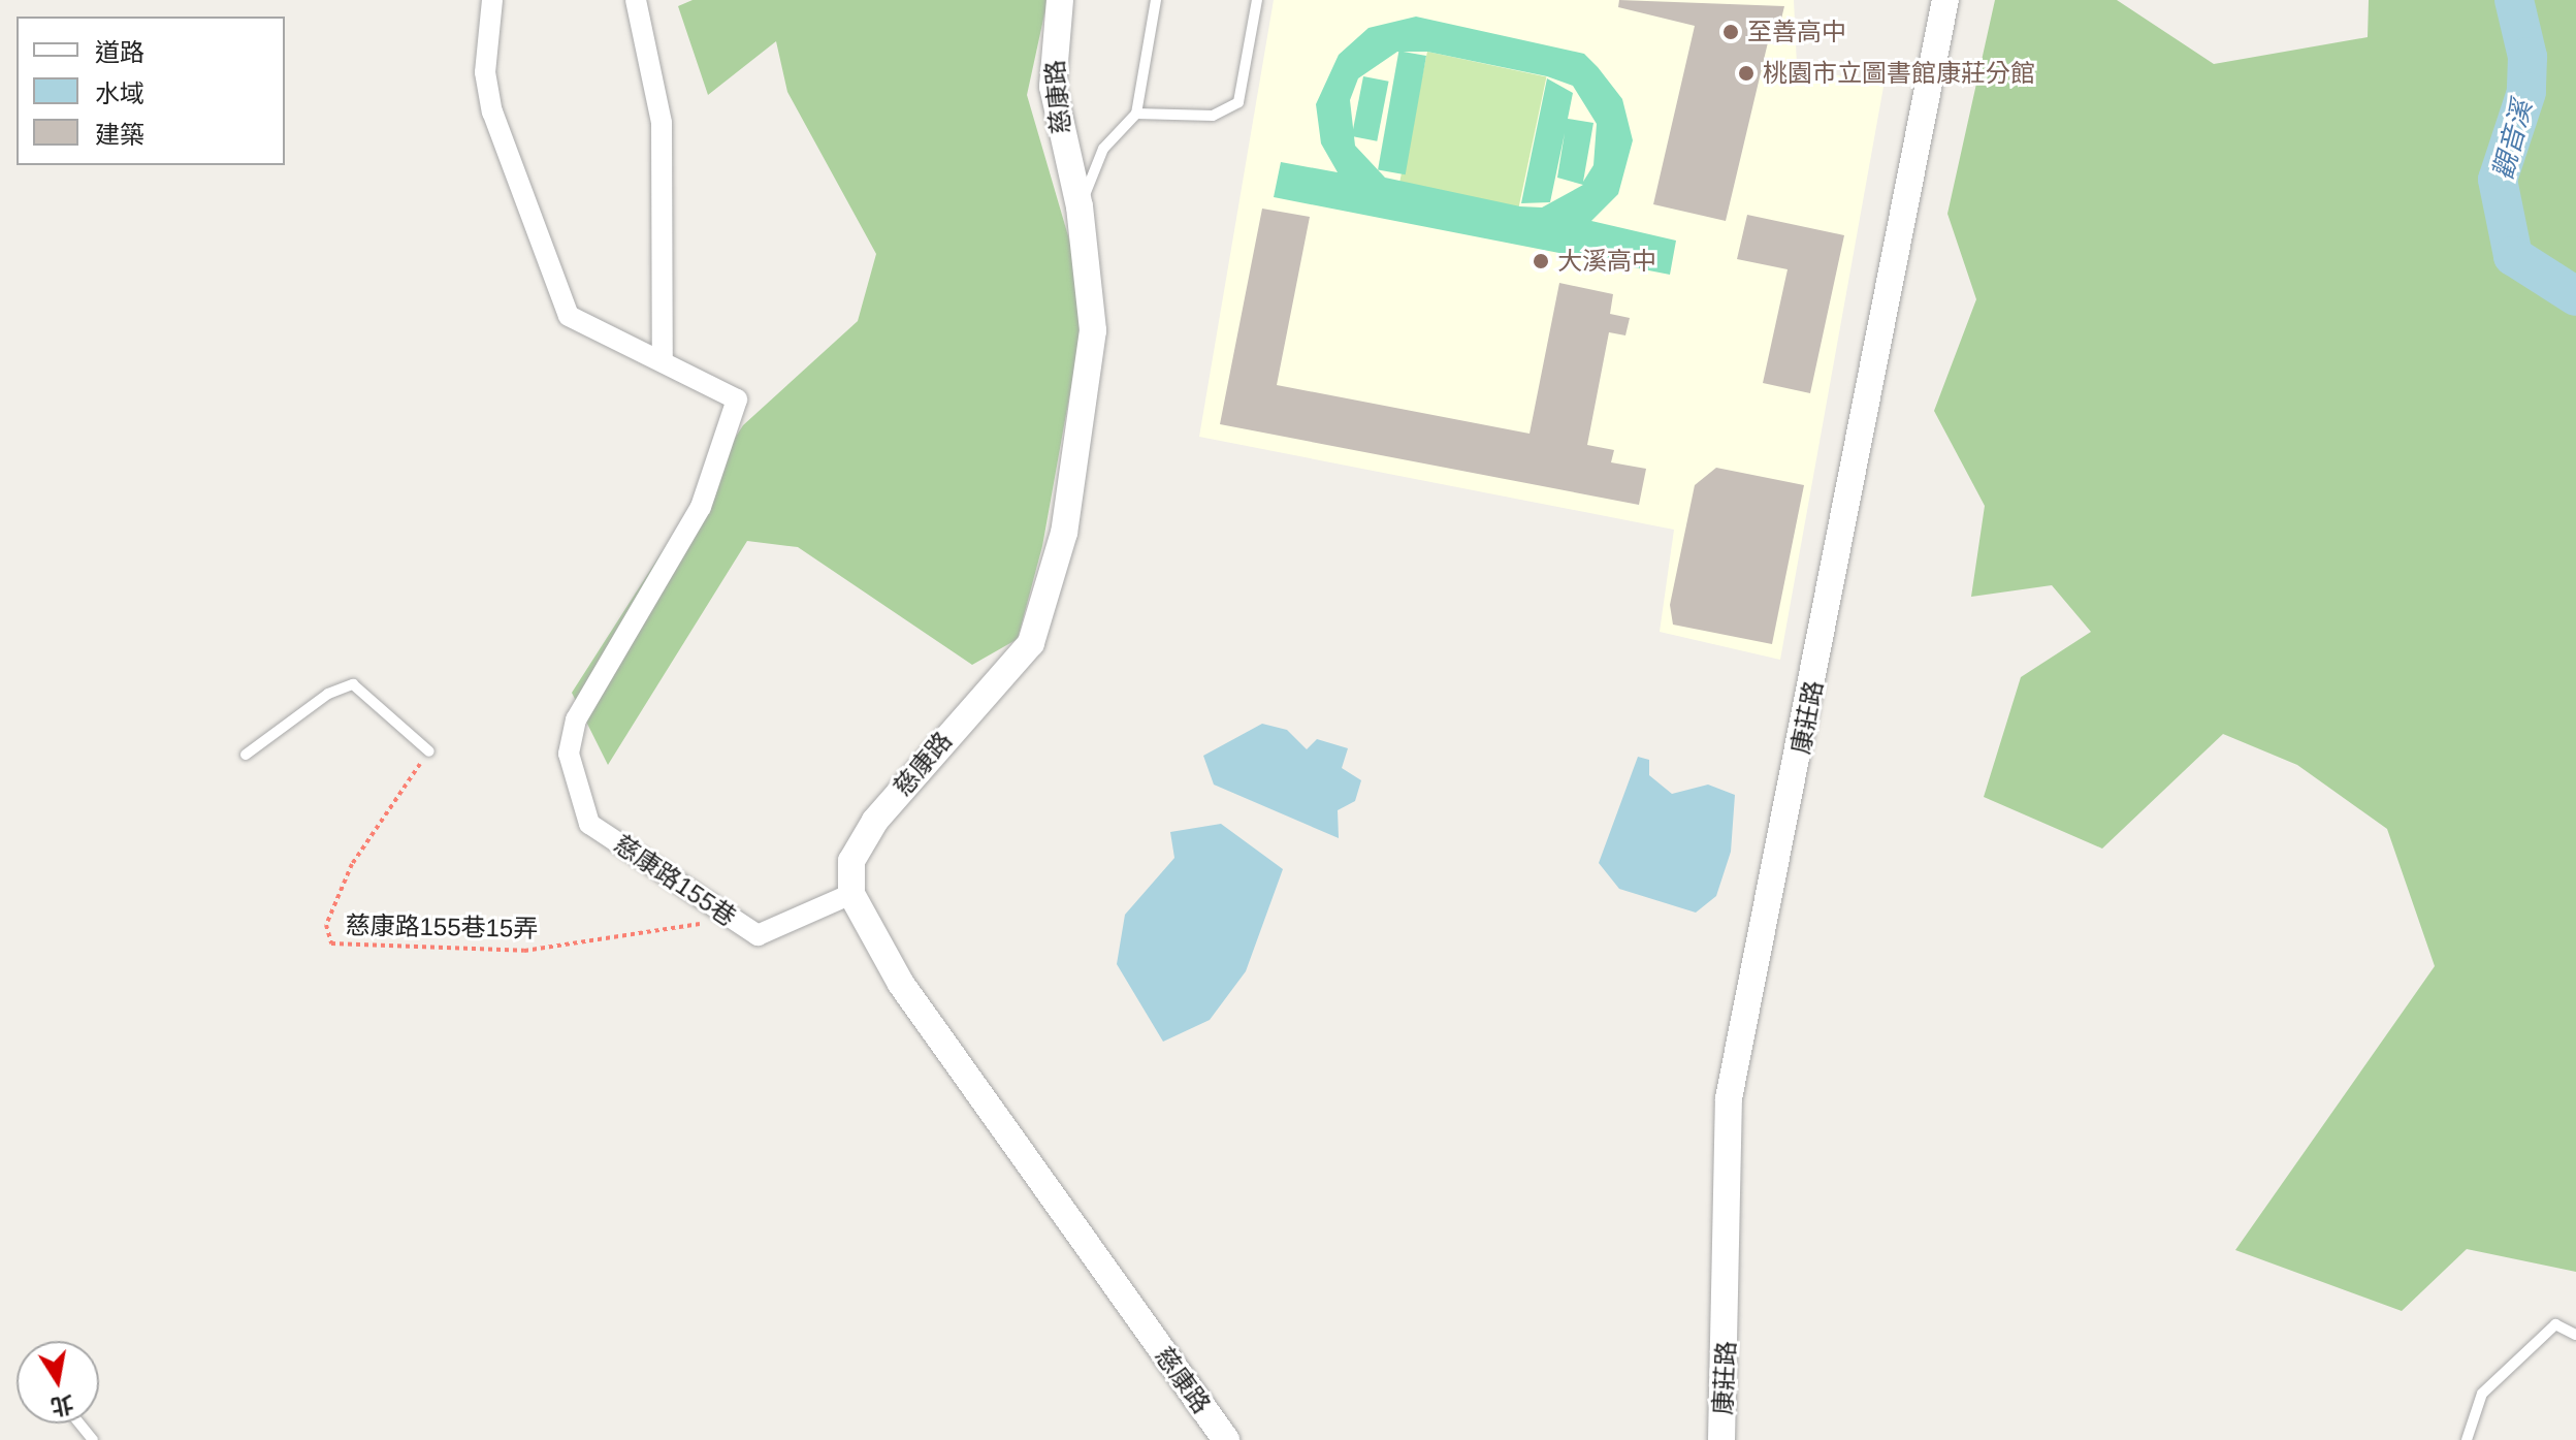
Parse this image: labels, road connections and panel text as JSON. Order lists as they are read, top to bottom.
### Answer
{
  "streets": {
    "street": ["慈康路", "康莊路", "慈康路155巷"],
    "path": ["慈康路155巷15弄"]
  },
  "crossings": [
    ["慈康路", "慈康路155巷"],
    ["慈康路155巷", "慈康路155巷15弄"]
  ],
  "water": ["觀音溪"],
  "places": ["至善高中", "桃園市立圖書館康莊分館", "大溪高中"],
  "legend": ["道路", "水域", "建築"],
  "north": "bottom"
}
